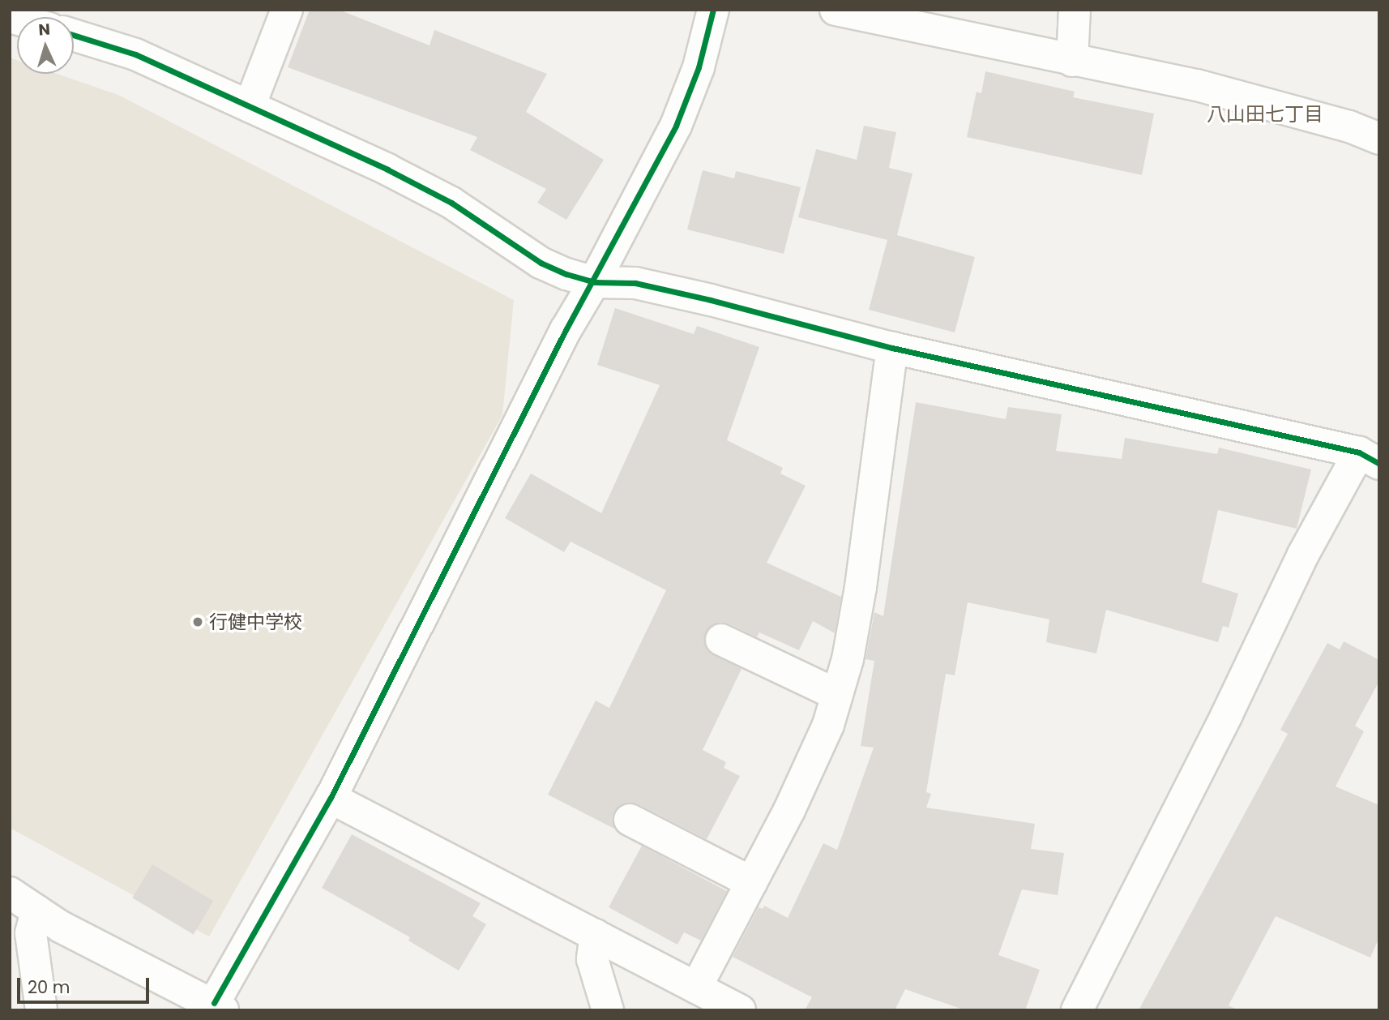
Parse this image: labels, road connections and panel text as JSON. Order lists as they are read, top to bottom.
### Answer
{
  "districts": ["八山田七丁目"],
  "places": ["行健中学校"],
  "scale_bar": "20 m",
  "north": "top"
}
